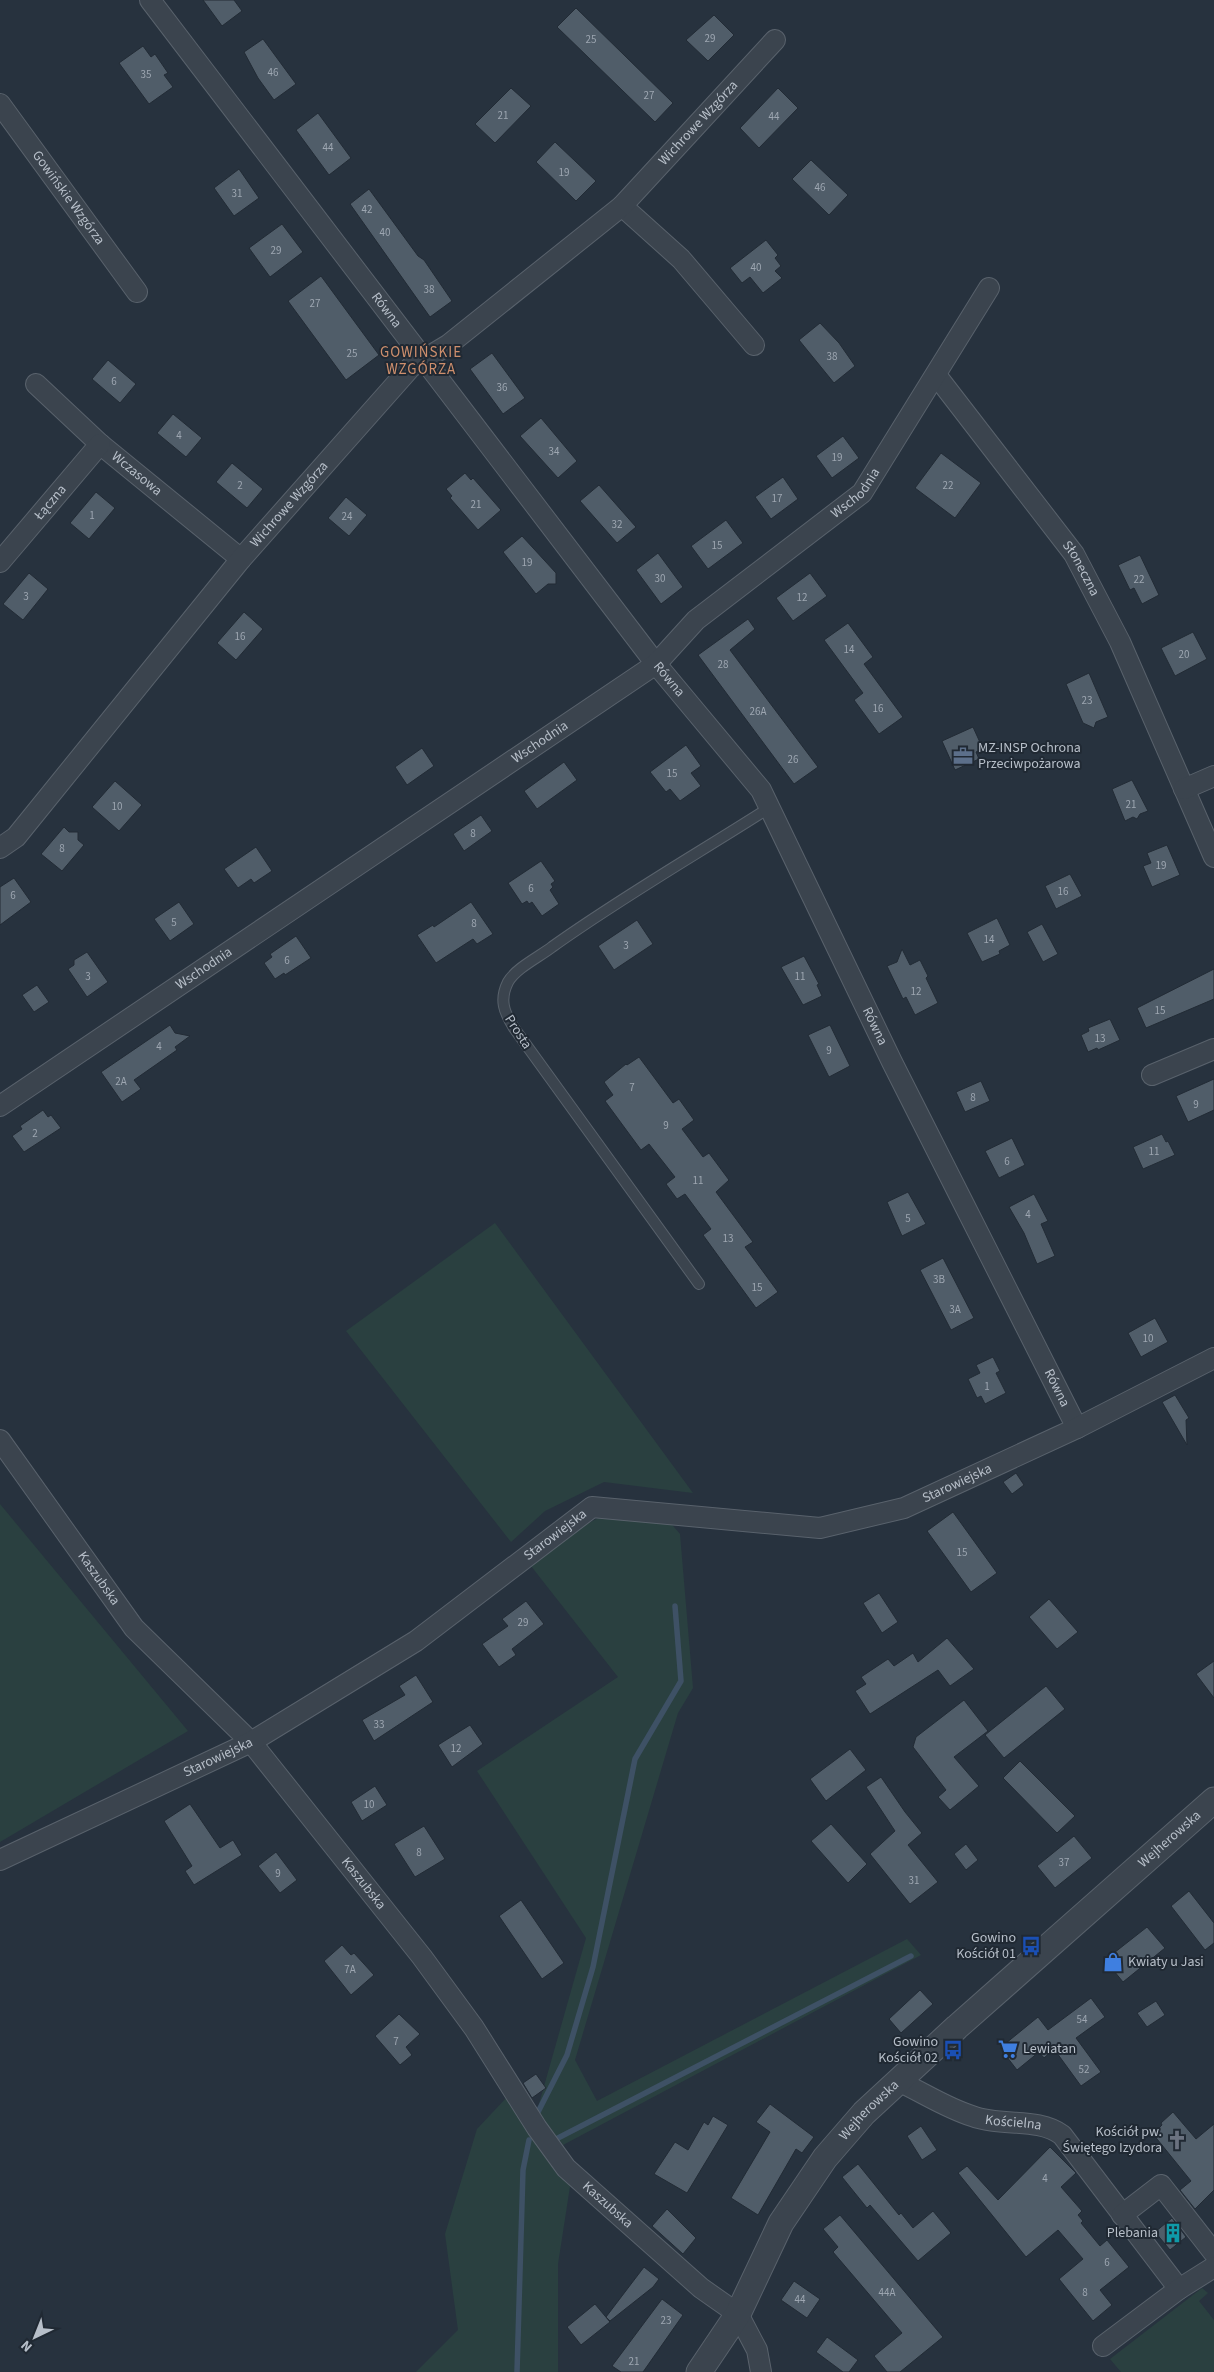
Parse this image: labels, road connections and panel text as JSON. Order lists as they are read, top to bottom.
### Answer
{
  "streets": {
    "street": [
      "Wichrowe Wzgórza",
      "Gowińskie Wzgórza",
      "Równa",
      "Wczasowa",
      "Wschodnia",
      "Łączna",
      "Słoneczna",
      "Starowiejska",
      "Kaszubska",
      "Wejherowska",
      "Kościelna"
    ],
    "lane": ["Prosta"]
  },
  "crossings": [
    ["Wichrowe Wzgórza", "Równa"],
    ["Wichrowe Wzgórza", "Wczasowa"],
    ["Równa", "Wschodnia"],
    ["Równa", "Prosta"],
    ["Równa", "Starowiejska"],
    ["Wczasowa", "Łączna"],
    ["Wschodnia", "Słoneczna"],
    ["Starowiejska", "Kaszubska"],
    ["Kaszubska", "Wejherowska"],
    ["Wejherowska", "Kościelna"]
  ],
  "districts": ["GOWIŃSKIE WZGÓRZA"],
  "places": {
    "office": ["MZ-INSP Ochrona Przeciwpożarowa"],
    "bus stop": ["Gowino Kościół 01", "Gowino Kościół 02"],
    "shop": ["Kwiaty u Jasi"],
    "supermarket": ["Lewiatan"],
    "church": ["Kościół pw. Świętego Izydora"],
    "building": ["Plebania"]
  },
  "house_numbers": [
    "29",
    "25",
    "46",
    "35",
    "27",
    "21",
    "44",
    "44",
    "19",
    "46",
    "31",
    "42",
    "40",
    "29",
    "40",
    "38",
    "27",
    "25",
    "38",
    "6",
    "36",
    "4",
    "34",
    "19",
    "2",
    "22",
    "17",
    "21",
    "1",
    "24",
    "32",
    "15",
    "19",
    "30",
    "22",
    "3",
    "12",
    "16",
    "14",
    "20",
    "28",
    "23",
    "16",
    "26A",
    "26",
    "15",
    "21",
    "10",
    "8",
    "8",
    "19",
    "6",
    "16",
    "6",
    "5",
    "8",
    "14",
    "3",
    "6",
    "3",
    "11",
    "12",
    "15",
    "13",
    "4",
    "9",
    "2A",
    "7",
    "8",
    "9",
    "9",
    "2",
    "11",
    "6",
    "11",
    "4",
    "5",
    "13",
    "3B",
    "15",
    "3A",
    "10",
    "1",
    "15",
    "29",
    "33",
    "12",
    "10",
    "8",
    "37",
    "9",
    "31",
    "7A",
    "54",
    "7",
    "52",
    "4",
    "6",
    "44A",
    "8",
    "44",
    "23",
    "21"
  ],
  "north": "bottom left"
}
